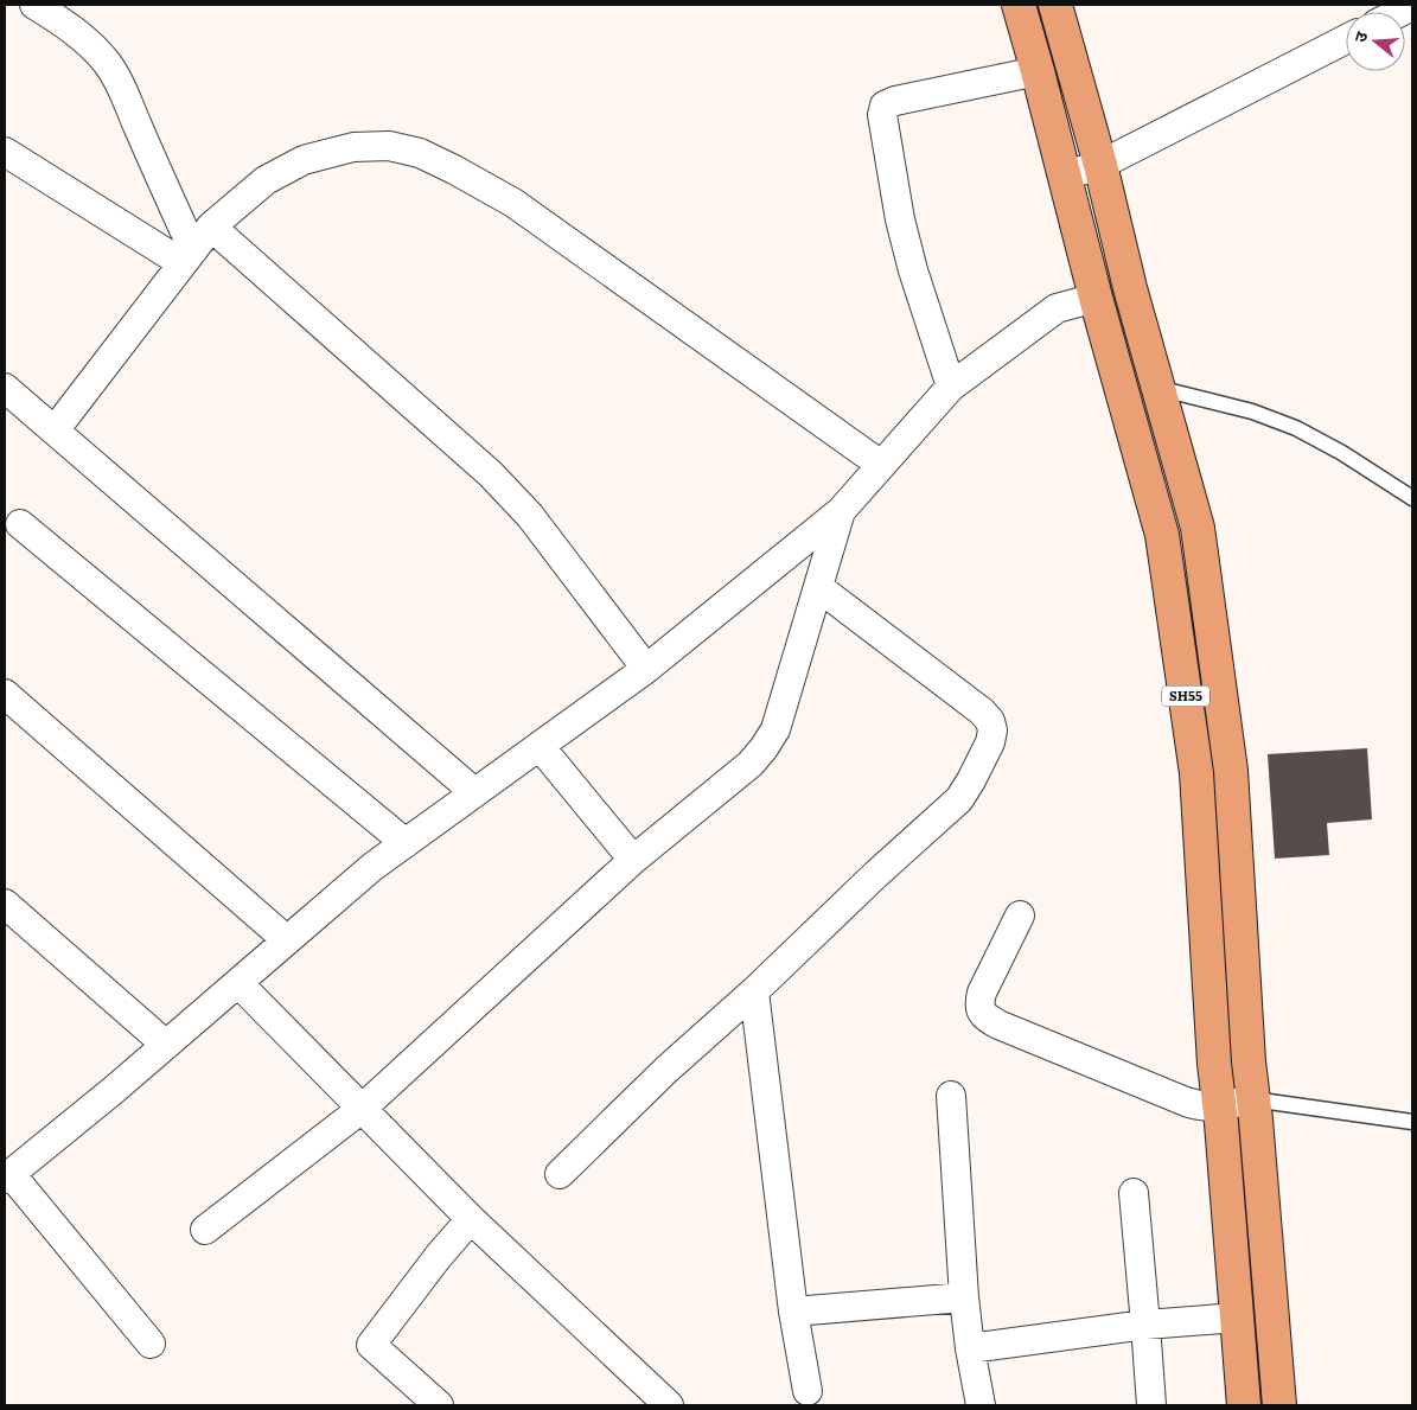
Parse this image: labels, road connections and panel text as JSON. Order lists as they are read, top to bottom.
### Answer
{
  "streets": {
    "main road": ["SH55"]
  },
  "north": "left"
}
